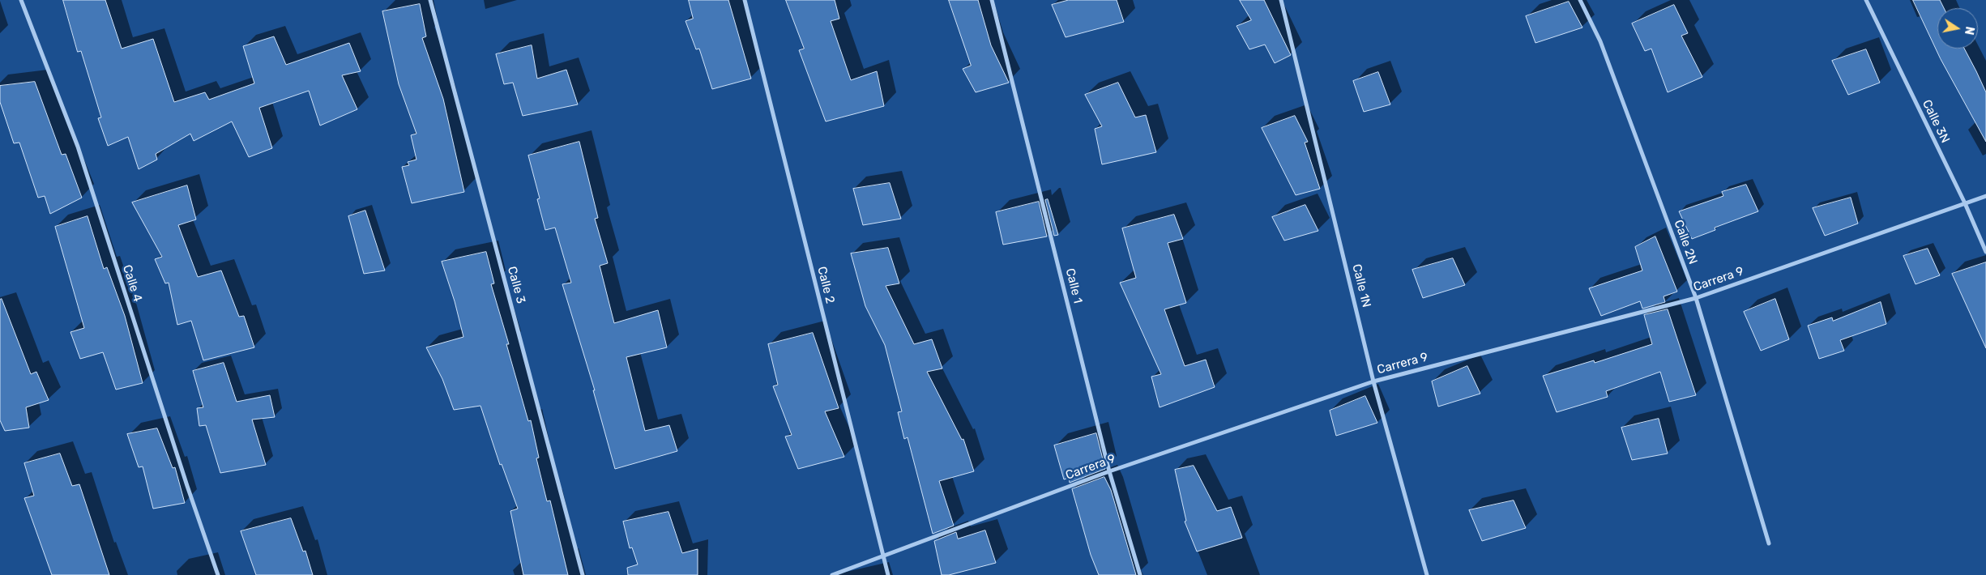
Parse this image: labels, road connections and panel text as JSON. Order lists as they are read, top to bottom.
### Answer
{
  "streets": {
    "street": [
      "Calle 3N",
      "Calle 2N",
      "Carrera 9",
      "Calle 4",
      "Calle 3",
      "Calle 2",
      "Calle 1",
      "Calle 1N"
    ]
  },
  "crossings": [
    ["Calle 3N", "Carrera 9"],
    ["Calle 2N", "Carrera 9"],
    ["Carrera 9", "Calle 2"],
    ["Carrera 9", "Calle 1"],
    ["Carrera 9", "Calle 1N"]
  ],
  "north": "right"
}
